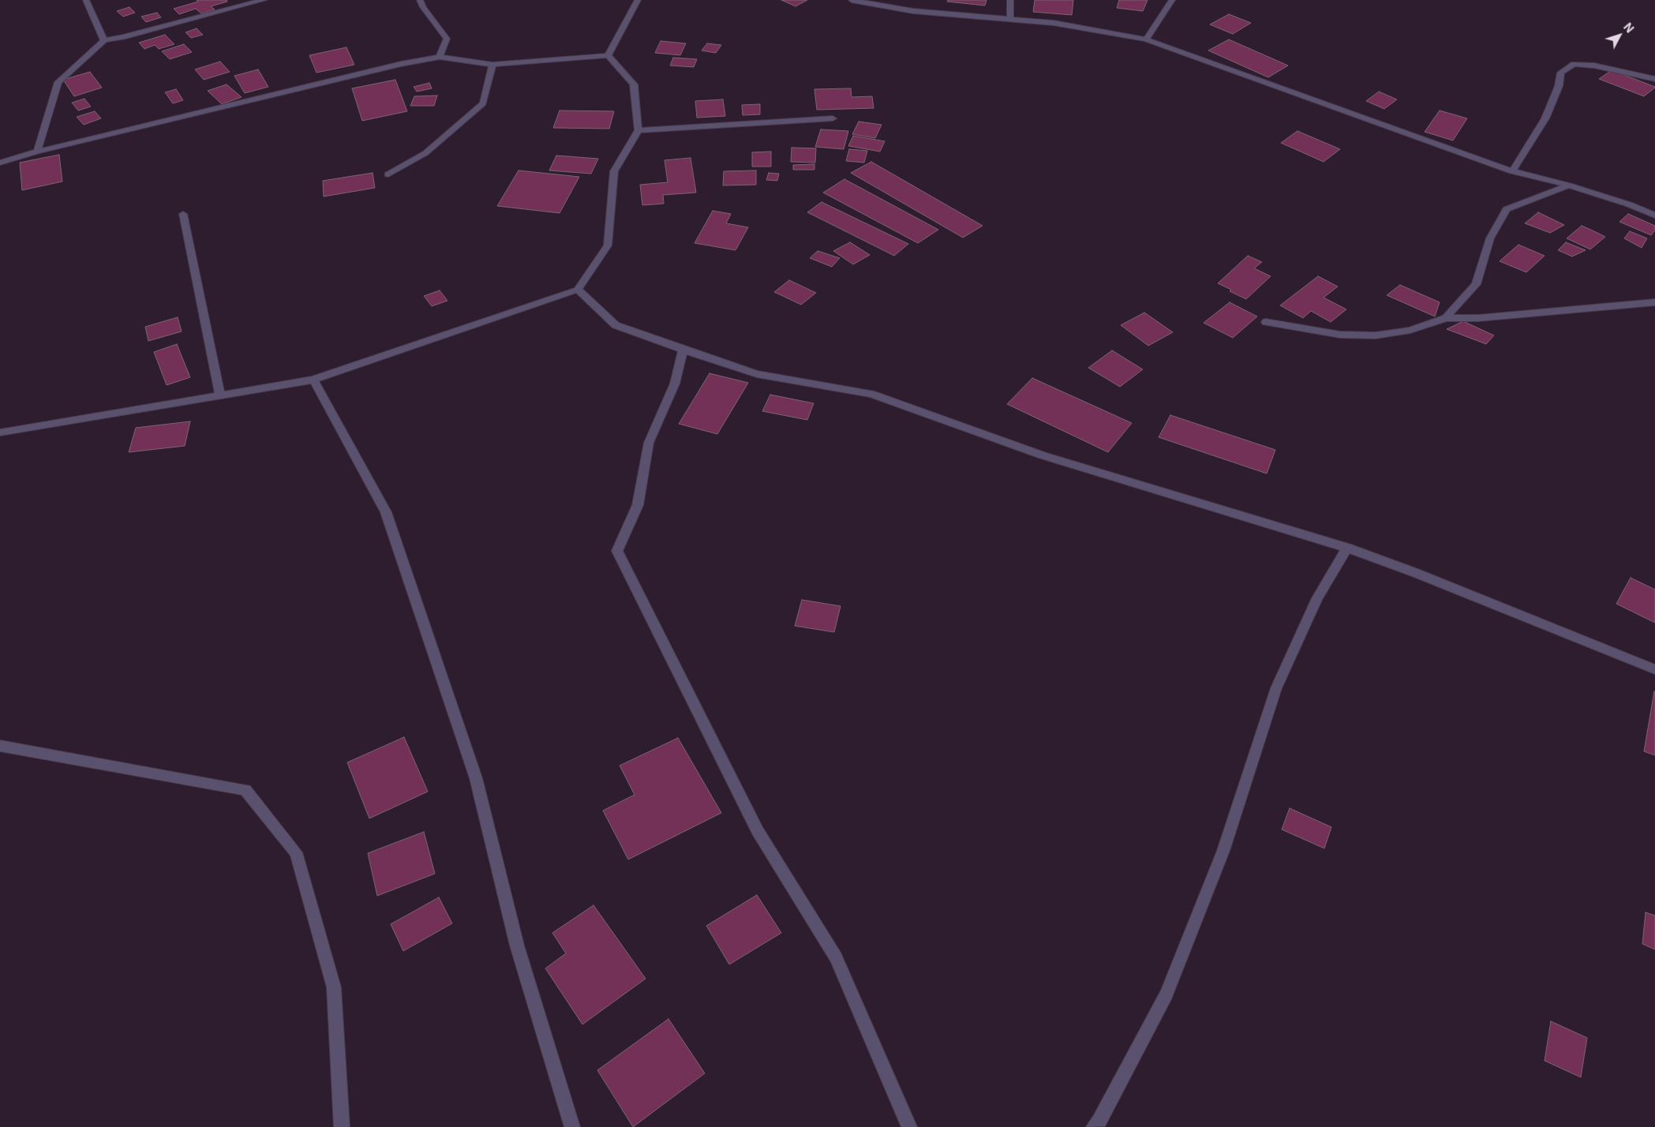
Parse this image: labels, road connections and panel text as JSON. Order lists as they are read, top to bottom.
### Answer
{
  "north": "top right"
}
